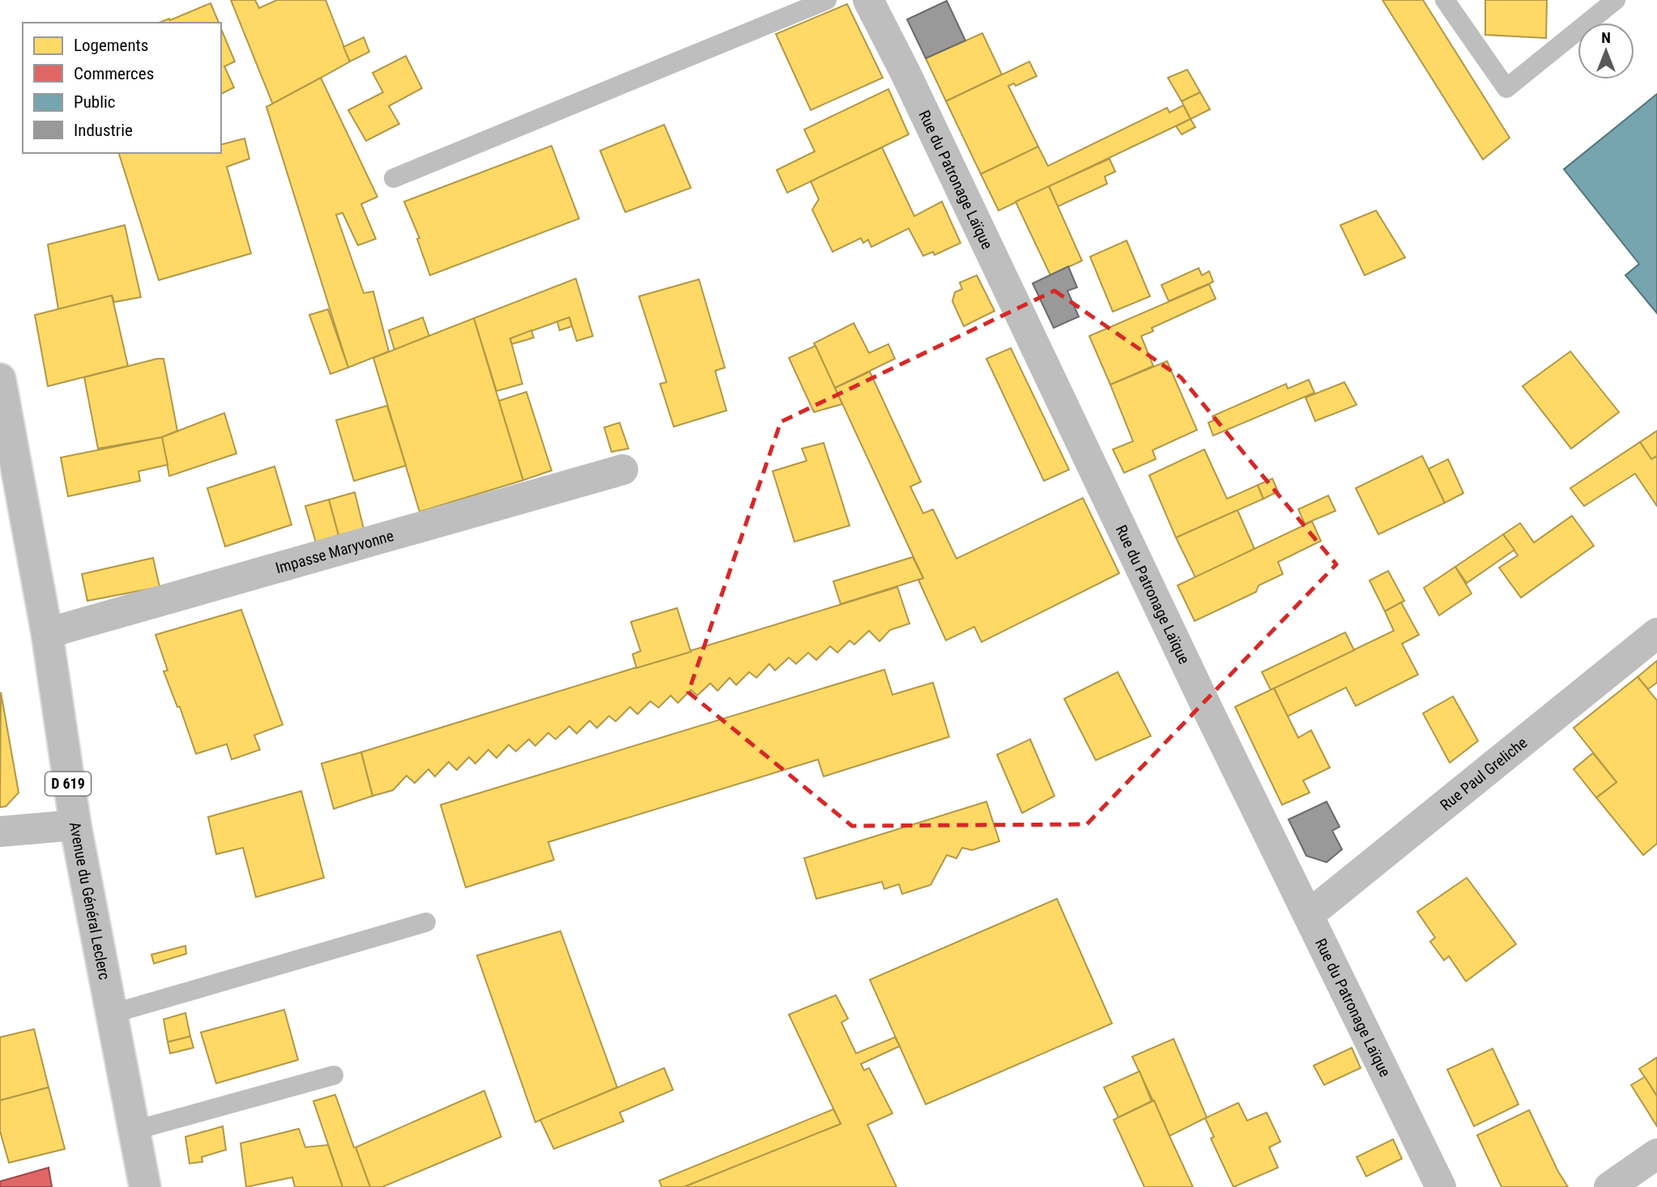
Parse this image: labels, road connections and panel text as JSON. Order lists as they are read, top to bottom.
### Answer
{
  "streets": {
    "street": [
      "Rue du Patronage Laïque",
      "Impasse Maryvonne",
      "Rue Paul Greliche",
      "D 619",
      "Avenue du Général Leclerc"
    ]
  },
  "crossings": [
    ["Rue du Patronage Laïque", "Rue Paul Greliche"],
    ["Impasse Maryvonne", "Avenue du Général Leclerc"]
  ],
  "legend": [
    "Logements",
    "Commerces",
    "Public",
    "Industrie"
  ],
  "north": "top"
}
